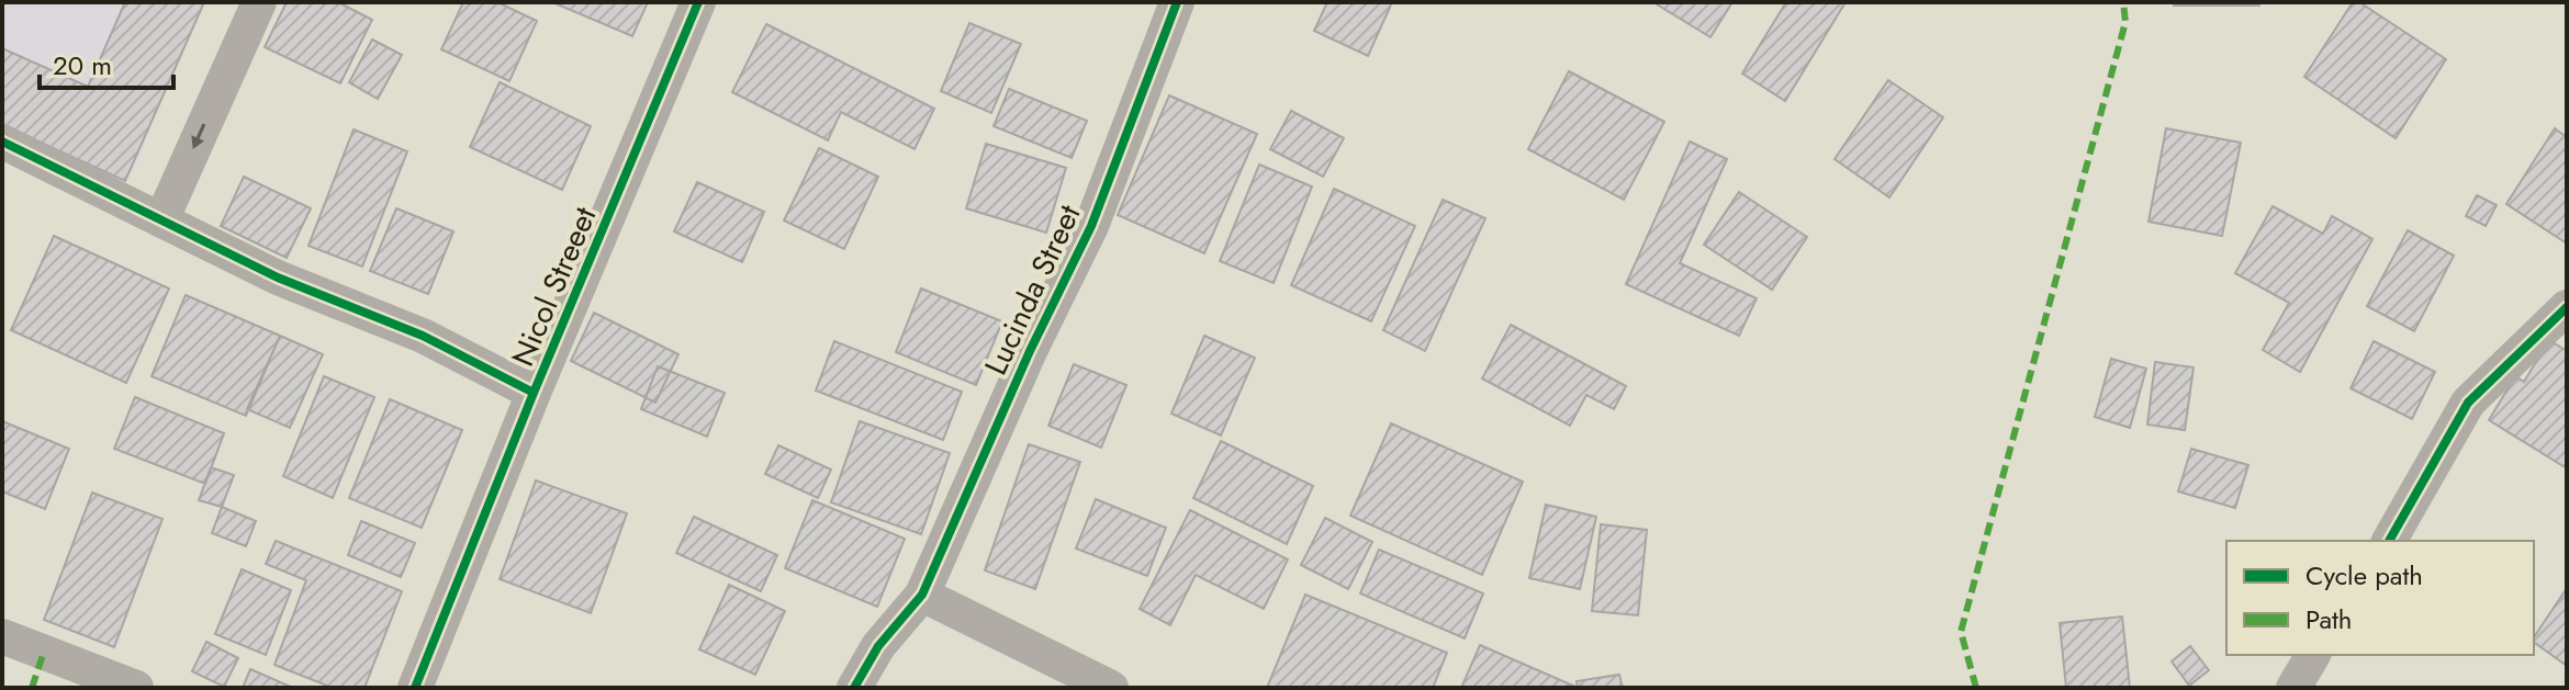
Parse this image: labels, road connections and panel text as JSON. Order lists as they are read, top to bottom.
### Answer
{
  "streets": {
    "street": ["Nicol Streeet", "Lucinda Street"]
  },
  "legend": ["Cycle path", "Path"],
  "scale_bar": "20 m"
}
